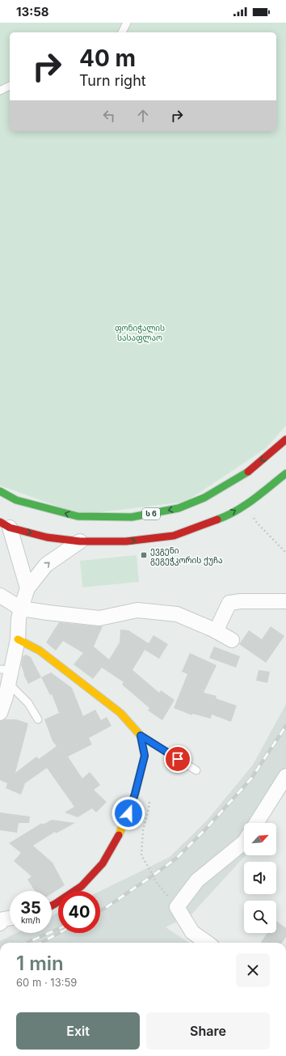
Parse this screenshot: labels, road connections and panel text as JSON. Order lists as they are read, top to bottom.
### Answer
{
  "streets": {
    "main road": ["ს 6"]
  },
  "parks": ["ფონიჭალის სასაფლაო"],
  "places": {
    "transit": ["ევგენი გეგეჭკორის ქუჩა"]
  },
  "north": "top right",
  "page": {
    "status": "13:58",
    "turn": ["40 m", "Turn right"],
    "speed": "35 km/h",
    "limit": "40",
    "heading": ["1 min", "60 m · 13:59"],
    "buttons": ["Exit", "Share"]
  }
}
